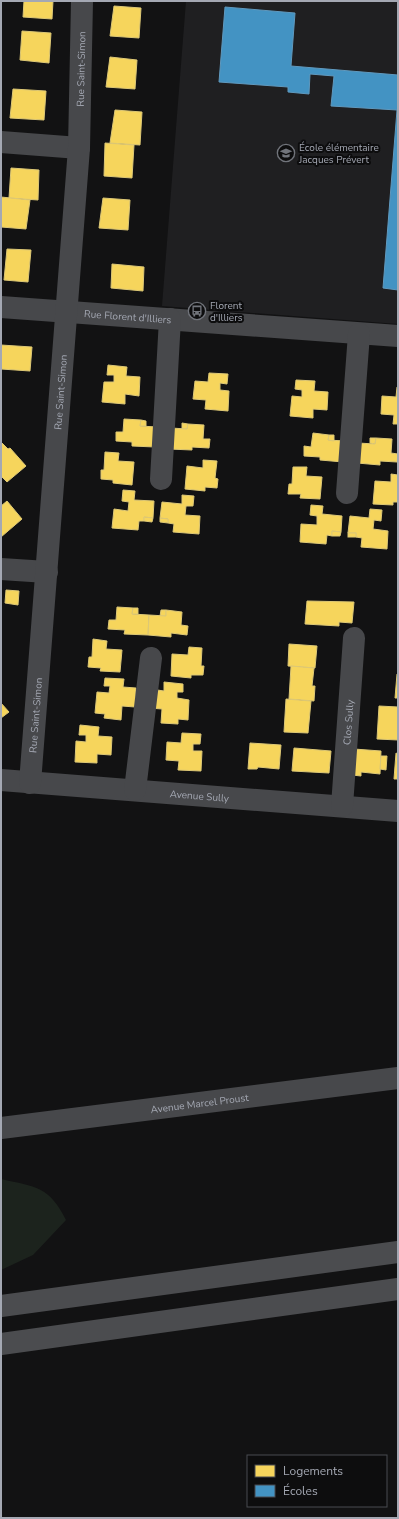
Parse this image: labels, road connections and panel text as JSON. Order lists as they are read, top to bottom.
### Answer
{
  "streets": {
    "street": [
      "Rue Saint-Simon",
      "Rue Florent d'Illiers",
      "Clos Sully",
      "Avenue Sully",
      "Avenue Marcel Proust"
    ]
  },
  "crossings": [
    ["Rue Saint-Simon", "Rue Florent d'Illiers"],
    ["Rue Saint-Simon", "Avenue Sully"],
    ["Clos Sully", "Avenue Sully"]
  ],
  "places": {
    "school or university": ["École élémentaire Jacques Prévert"],
    "bus stop": ["Florent d'Illiers"]
  },
  "legend": ["Logements", "Écoles"]
}
